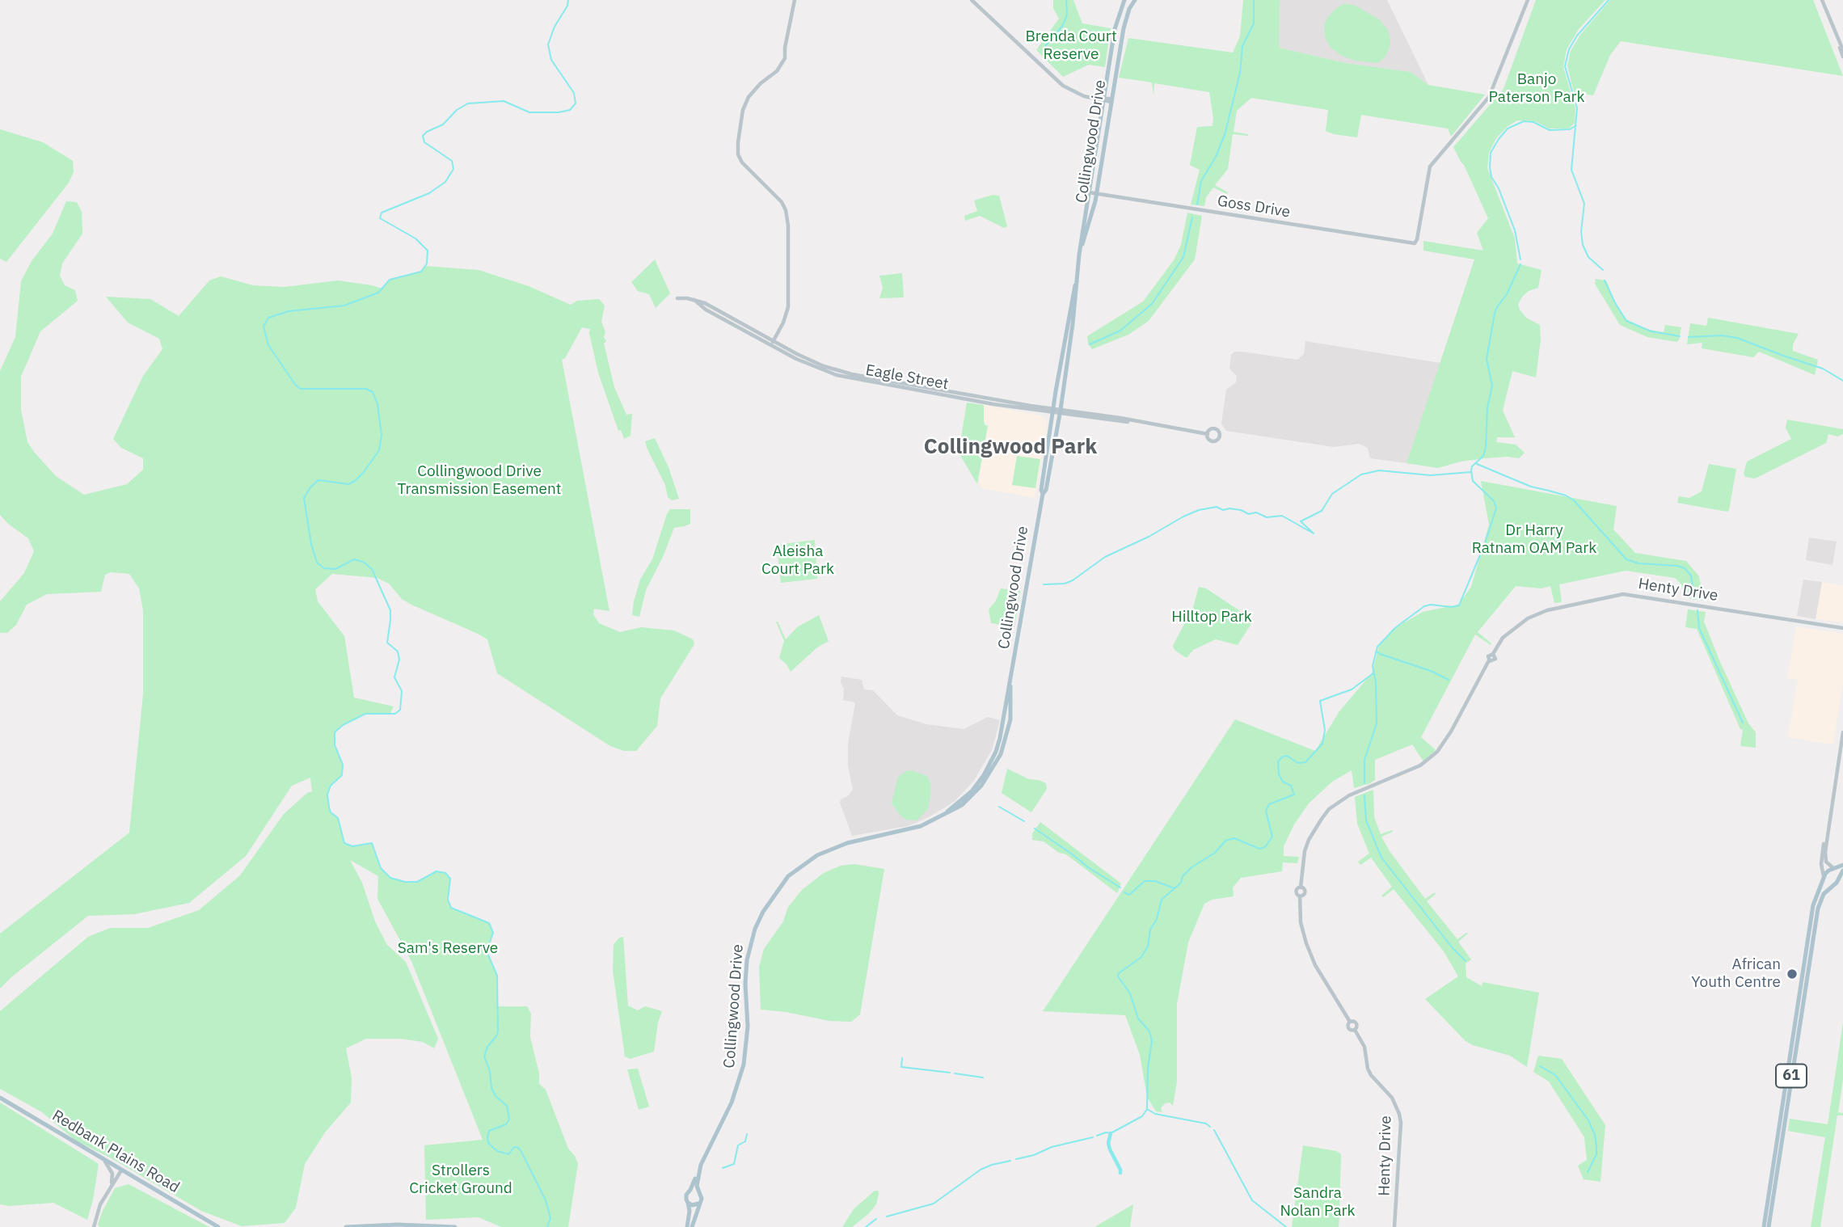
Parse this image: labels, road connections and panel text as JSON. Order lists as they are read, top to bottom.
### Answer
{
  "streets": {
    "main road": ["Collingwood Drive", "61", "Redbank Plains Road"],
    "street": ["Goss Drive", "Eagle Street", "Henty Drive"]
  },
  "crossings": [
    ["Collingwood Drive", "Goss Drive"],
    ["Collingwood Drive", "Eagle Street"]
  ],
  "districts": ["Collingwood Park"],
  "parks": [
    "Brenda Court Reserve",
    "Banjo Paterson Park",
    "Collingwood Drive Transmission Easement",
    "Dr Harry Ratnam OAM Park",
    "Aleisha Court Park",
    "Hilltop Park",
    "Sam's Reserve",
    "Strollers Cricket Ground",
    "Sandra Nolan Park"
  ],
  "places": ["African Youth Centre"]
}
